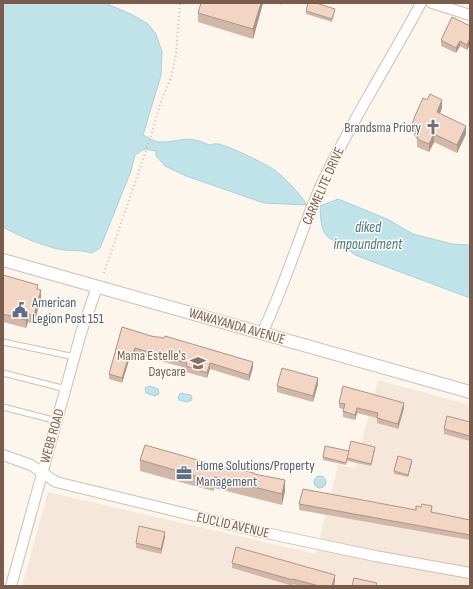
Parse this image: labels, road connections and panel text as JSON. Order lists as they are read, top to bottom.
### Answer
{
  "streets": {
    "street": [
      "CARMELITE DRIVE",
      "WAWAYANDA AVENUE",
      "WEBB ROAD",
      "EUCLID AVENUE"
    ]
  },
  "crossings": [
    ["CARMELITE DRIVE", "WAWAYANDA AVENUE"],
    ["WAWAYANDA AVENUE", "WEBB ROAD"],
    ["WEBB ROAD", "EUCLID AVENUE"]
  ],
  "water": ["diked impoundment"],
  "places": {
    "church": ["Brandsma Priory"],
    "public building": ["American Legion Post 151"],
    "school or university": ["Mama Estelle's Daycare"],
    "office": ["Home Solutions/Property Management"]
  }
}
